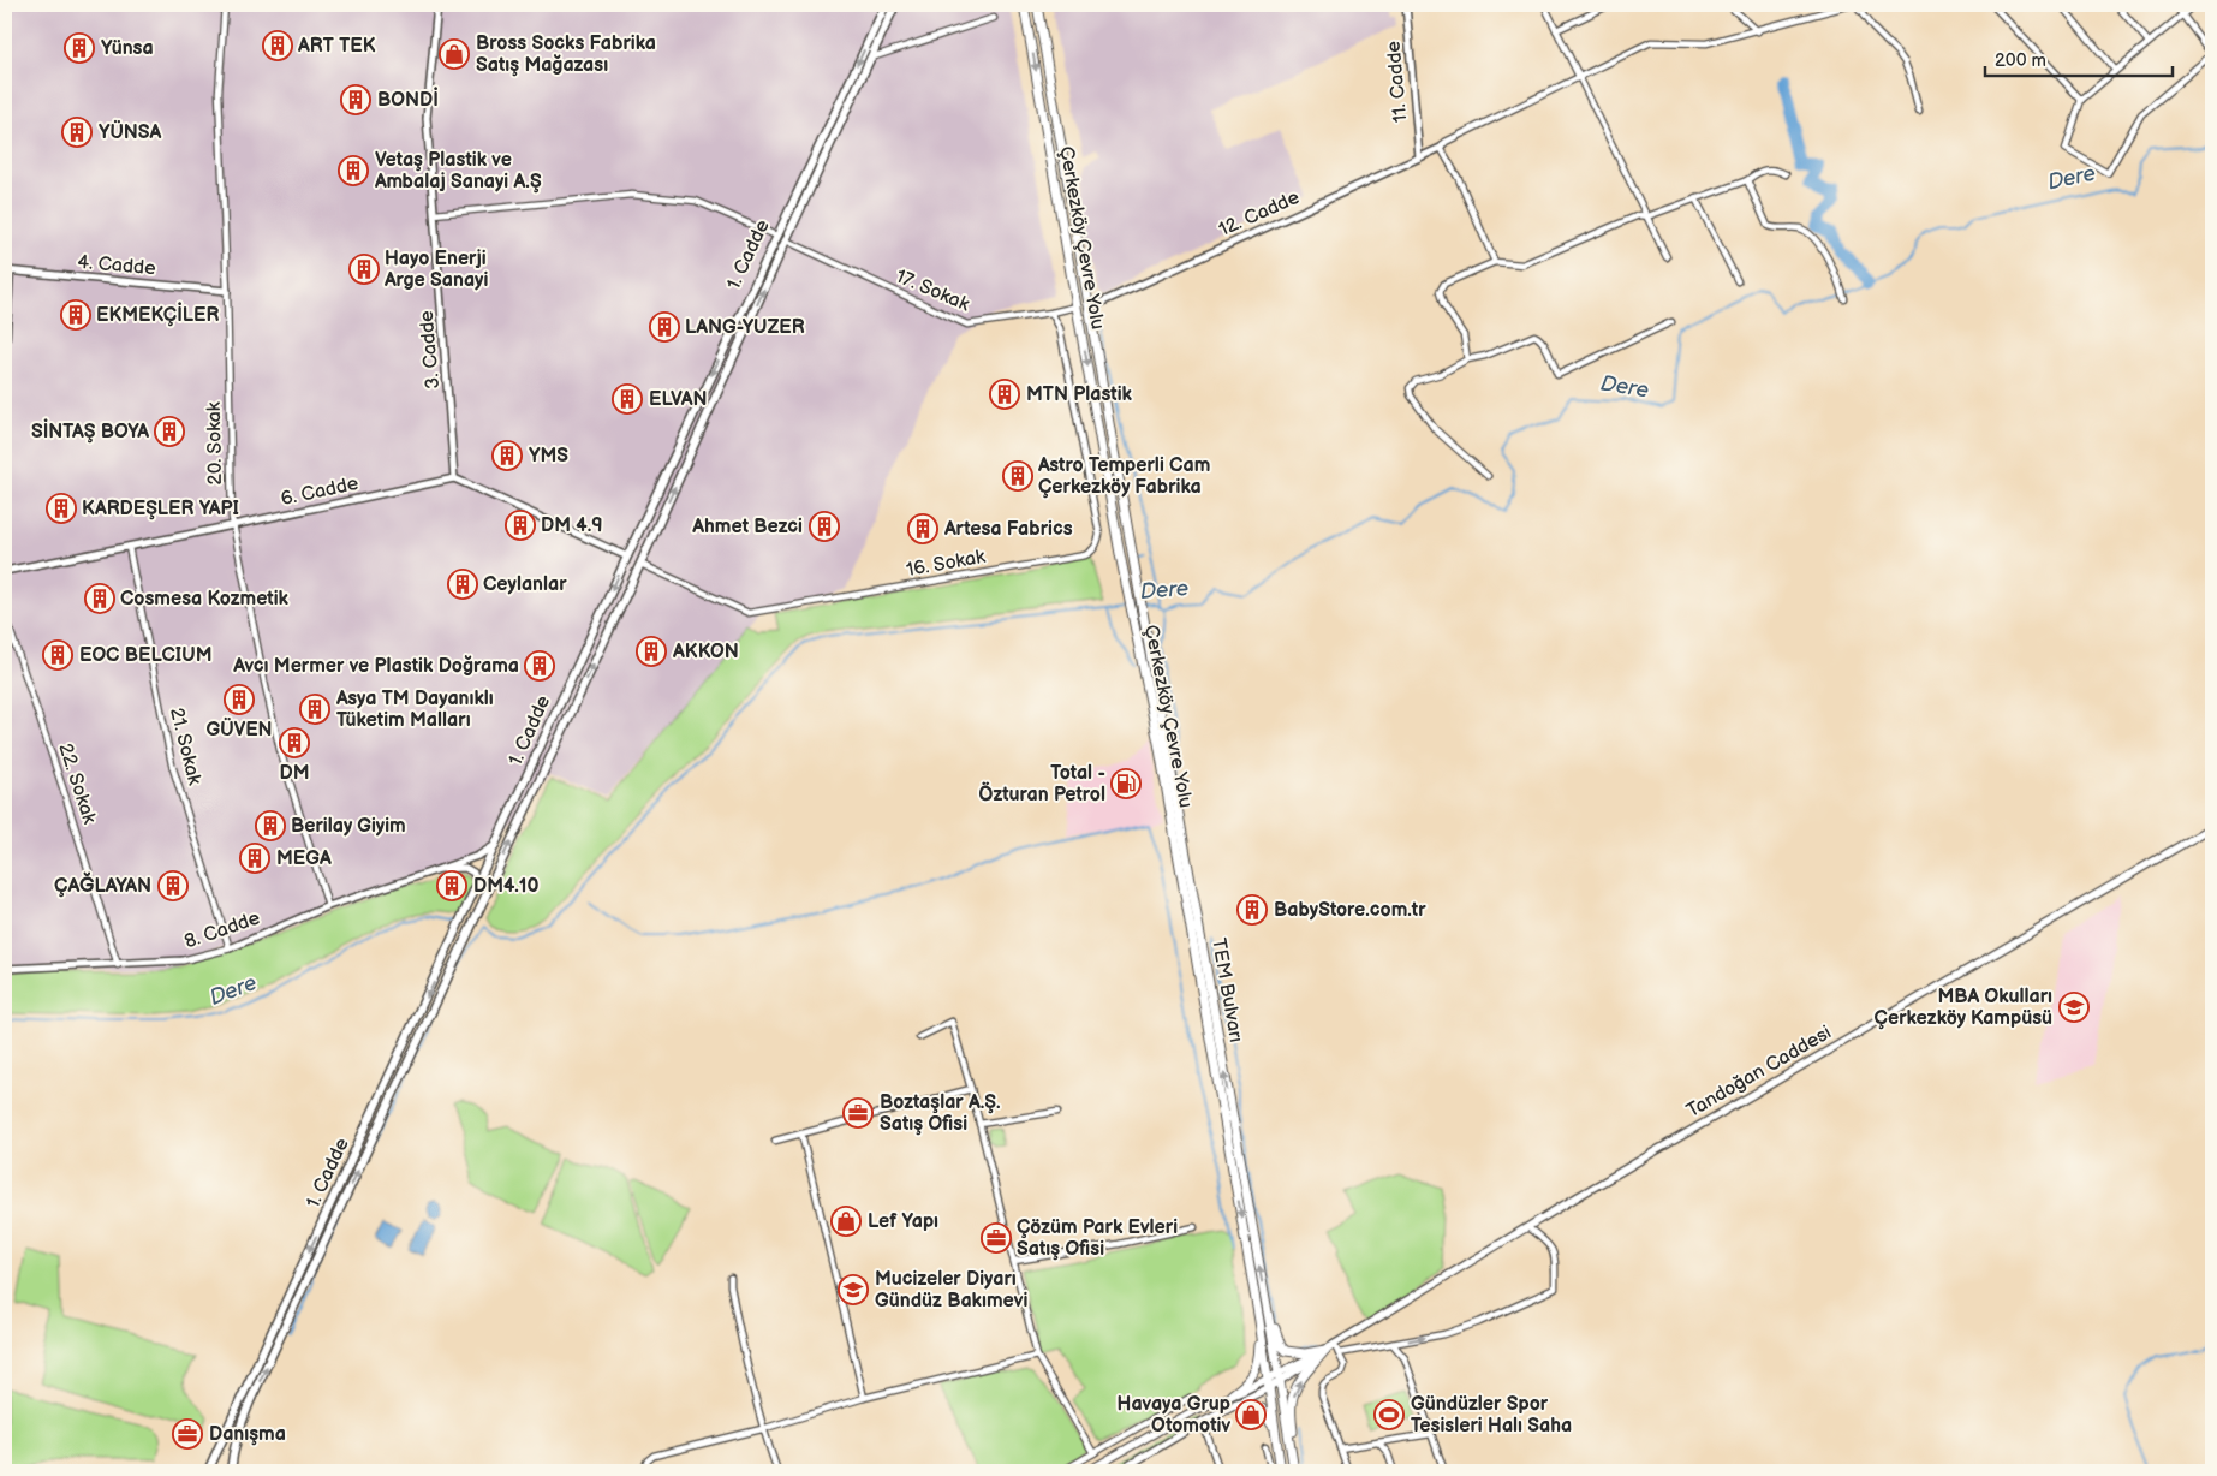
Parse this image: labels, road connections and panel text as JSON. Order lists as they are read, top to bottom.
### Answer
{
  "streets": {
    "highway": ["Çerkezköy Çevre Yolu", "TEM Bulvarı"],
    "main road": ["1. Cadde", "Tandoğan Caddesi"],
    "street": [
      "11. Cadde",
      "12. Cadde",
      "4. Cadde",
      "17. Sokak",
      "3. Cadde",
      "20. Sokak",
      "6. Cadde",
      "16. Sokak",
      "21. Sokak",
      "22. Sokak",
      "8. Cadde"
    ]
  },
  "crossings": [
    ["11. Cadde", "12. Cadde"],
    ["12. Cadde", "Çerkezköy Çevre Yolu"],
    ["Çerkezköy Çevre Yolu", "17. Sokak"],
    ["Çerkezköy Çevre Yolu", "TEM Bulvarı"],
    ["1. Cadde", "17. Sokak"],
    ["1. Cadde", "16. Sokak"],
    ["1. Cadde", "8. Cadde"],
    ["4. Cadde", "20. Sokak"],
    ["17. Sokak", "16. Sokak"],
    ["3. Cadde", "6. Cadde"],
    ["20. Sokak", "6. Cadde"],
    ["20. Sokak", "8. Cadde"],
    ["6. Cadde", "21. Sokak"],
    ["21. Sokak", "8. Cadde"],
    ["22. Sokak", "8. Cadde"],
    ["TEM Bulvarı", "Tandoğan Caddesi"]
  ],
  "one_way": ["TEM Bulvarı"],
  "water": ["Dere"],
  "places": {
    "building": [
      "ART TEK",
      "Yünsa",
      "BONDİ",
      "YÜNSA",
      "Vetaş Plastik ve Ambalaj Sanayi A.Ş",
      "Hayo Enerji Arge Sanayi",
      "EKMEKÇİLER",
      "LANG-YUZER",
      "MTN Plastik",
      "ELVAN",
      "SİNTAŞ BOYA",
      "YMS",
      "Astro Temperli Cam Çerkezköy Fabrika",
      "KARDEŞLER YAPI",
      "DM 4.9",
      "Ahmet Bezci",
      "Artesa Fabrics",
      "Ceylanlar",
      "Cosmesa Kozmetik",
      "AKKON",
      "EOC BELCIUM",
      "Avcı Mermer ve Plastik Doğrama",
      "GÜVEN",
      "Asya TM Dayanıklı Tüketim Malları",
      "DM",
      "Berilay Giyim",
      "MEGA",
      "ÇAĞLAYAN",
      "DM4.10",
      "BabyStore.com.tr"
    ],
    "shop": ["Bross Socks Fabrika Satış Mağazası", "Lef Yapı", "Havaya Grup Otomotiv"],
    "fuel station": ["Total - Özturan Petrol"],
    "school or university": ["MBA Okulları Çerkezköy Kampüsü", "Mucizeler Diyarı Gündüz Bakımevi"],
    "office": ["Boztaşlar A.Ş. Satış Ofisi", "Çözüm Park Evleri Satış Ofisi", "Danışma"],
    "sports": ["Gündüzler Spor Tesisleri Halı Saha"]
  },
  "scale_bar": "200 m"
}
